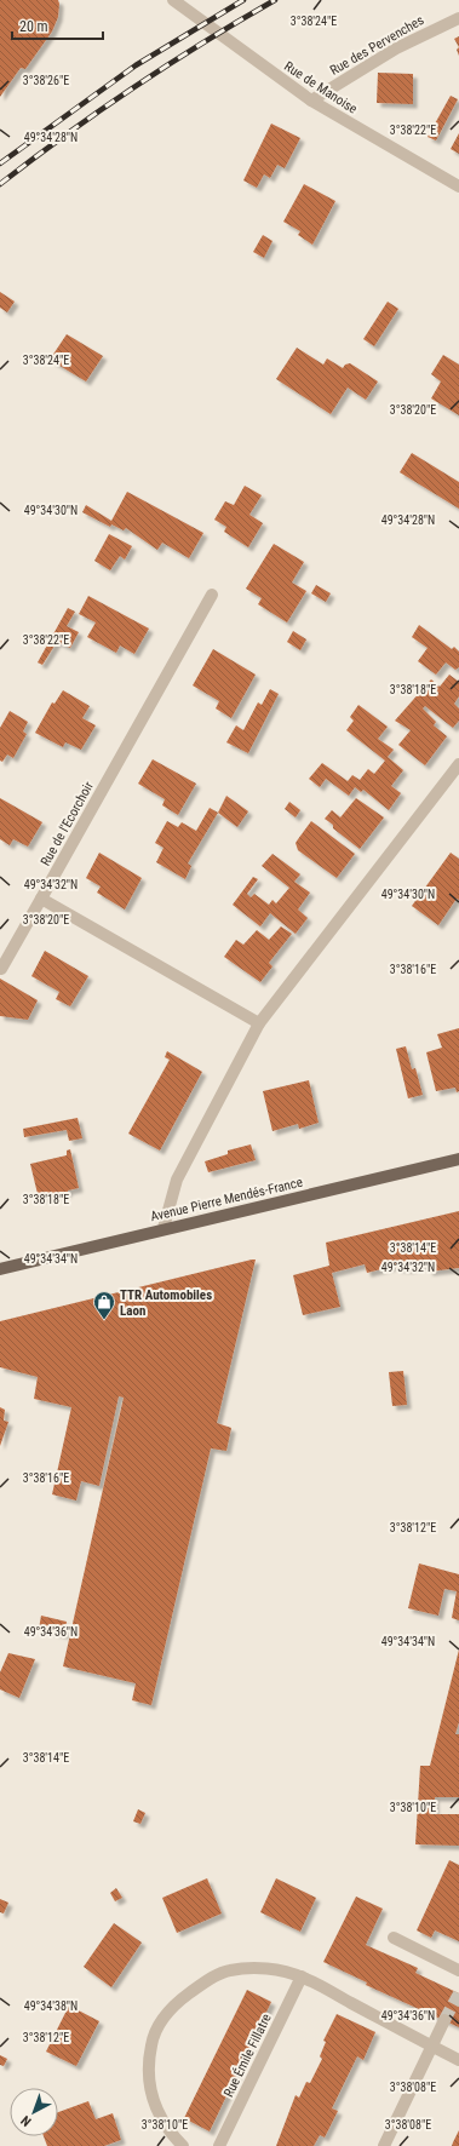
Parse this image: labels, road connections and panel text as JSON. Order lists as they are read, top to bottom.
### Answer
{
  "streets": {
    "main road": ["Avenue Pierre Mendés-France"],
    "street": [
      "Rue des Pervenches",
      "Rue de Manoise",
      "Rue de l'Ecorchoir",
      "Rue Émile Fillatre"
    ]
  },
  "crossings": [
    ["Rue des Pervenches", "Rue de Manoise"]
  ],
  "places": {
    "shop": ["TTR Automobiles Laon"]
  },
  "scale_bar": "20 m",
  "north": "bottom left",
  "coordinates": [
    "3°38'24\"E",
    "3°38'26\"E",
    "3°38'22\"E",
    "49°34'28\"N",
    "3°38'20\"E",
    "49°34'30\"N",
    "3°38'18\"E",
    "49°34'32\"N",
    "3°38'16\"E",
    "3°38'14\"E",
    "49°34'34\"N",
    "3°38'12\"E",
    "49°34'36\"N",
    "3°38'10\"E",
    "49°34'38\"N",
    "3°38'08\"E"
  ]
}
